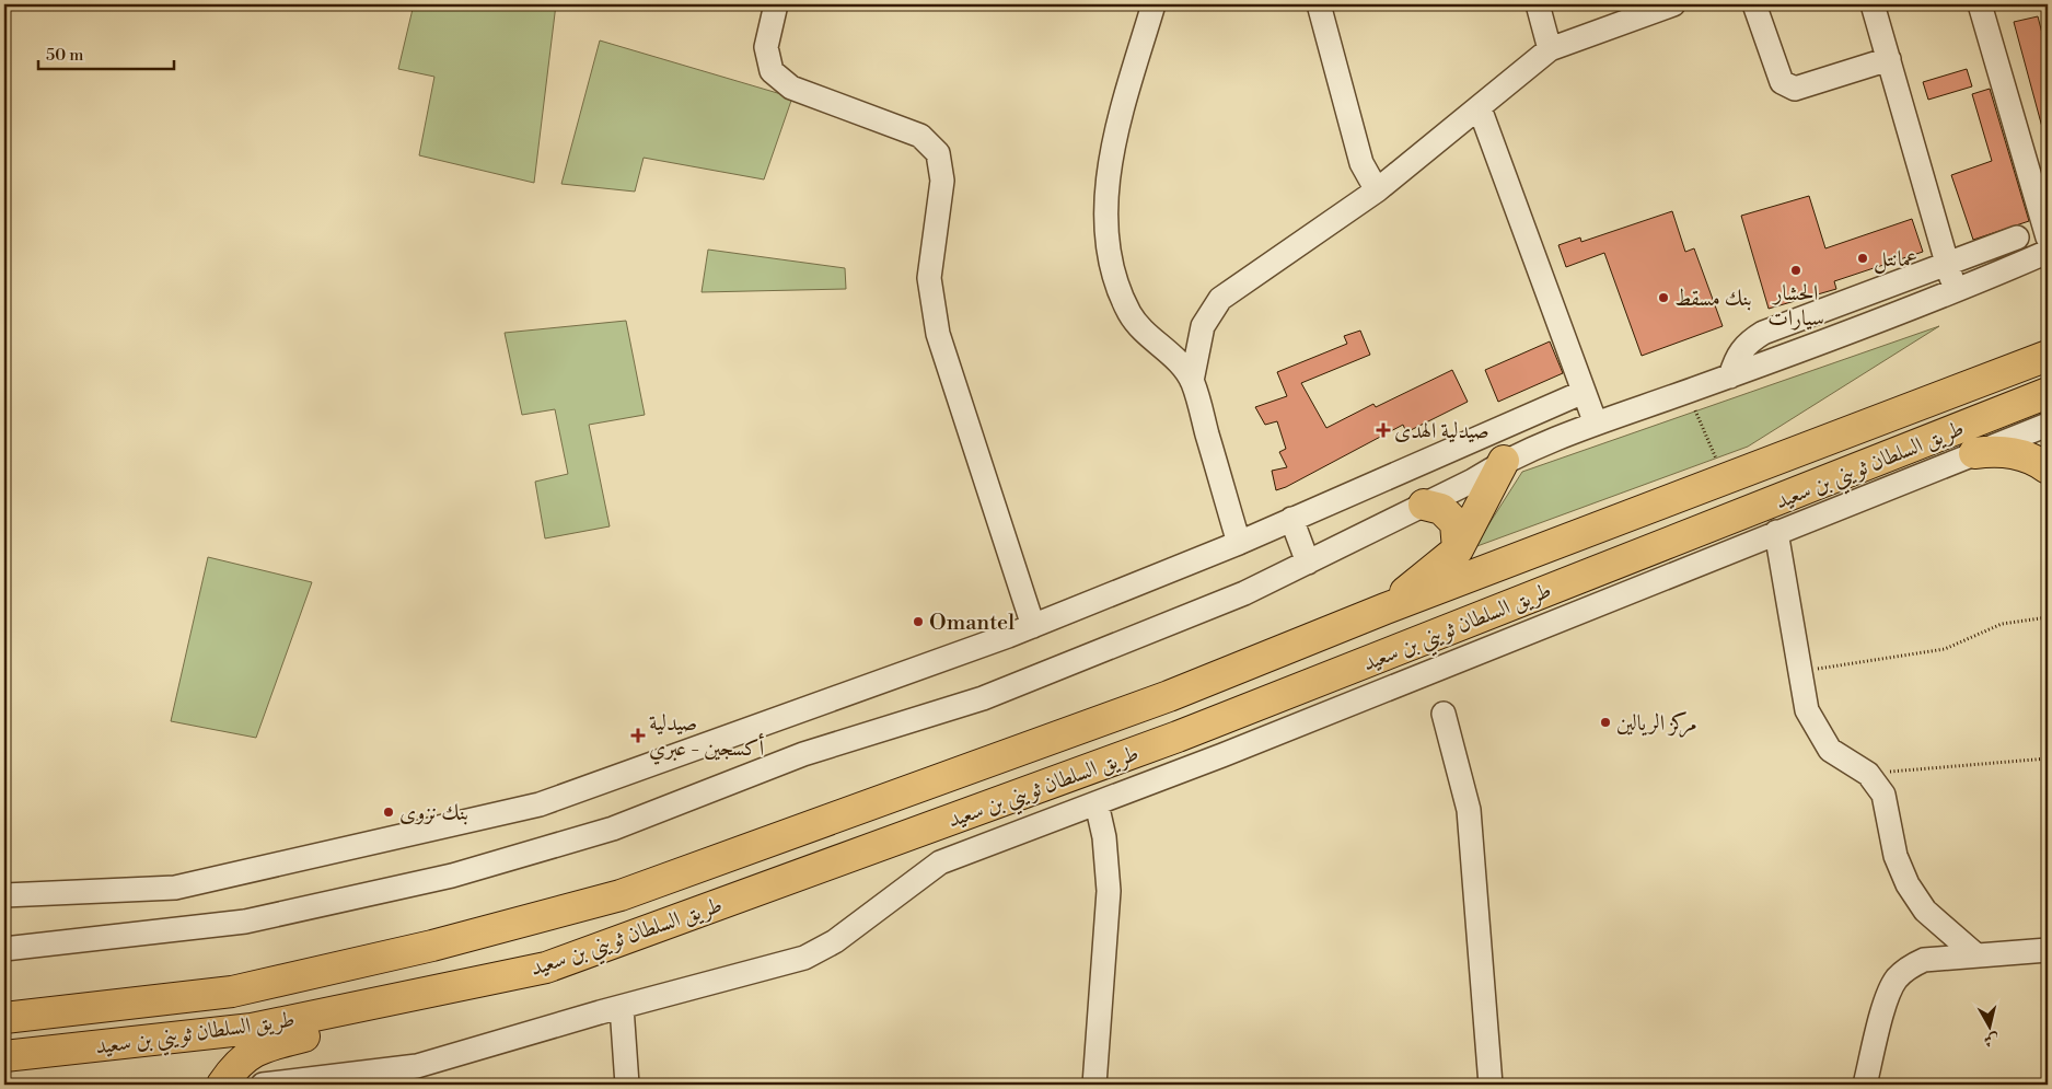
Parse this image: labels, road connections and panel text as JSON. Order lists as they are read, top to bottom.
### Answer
{
  "streets": {
    "main road": ["طريق السلطان ثويني بن سعيد"]
  },
  "places": {
    "other": [
      "عمانتل",
      "الحشار سيارات",
      "بنك مسقط",
      "Omantel",
      "مركز الريالين",
      "بنك نزوى"
    ],
    "health": ["صيدلية الهدى", "صيدلية أكسجين - عبري"]
  },
  "scale_bar": "50 m",
  "north": "bottom"
}
